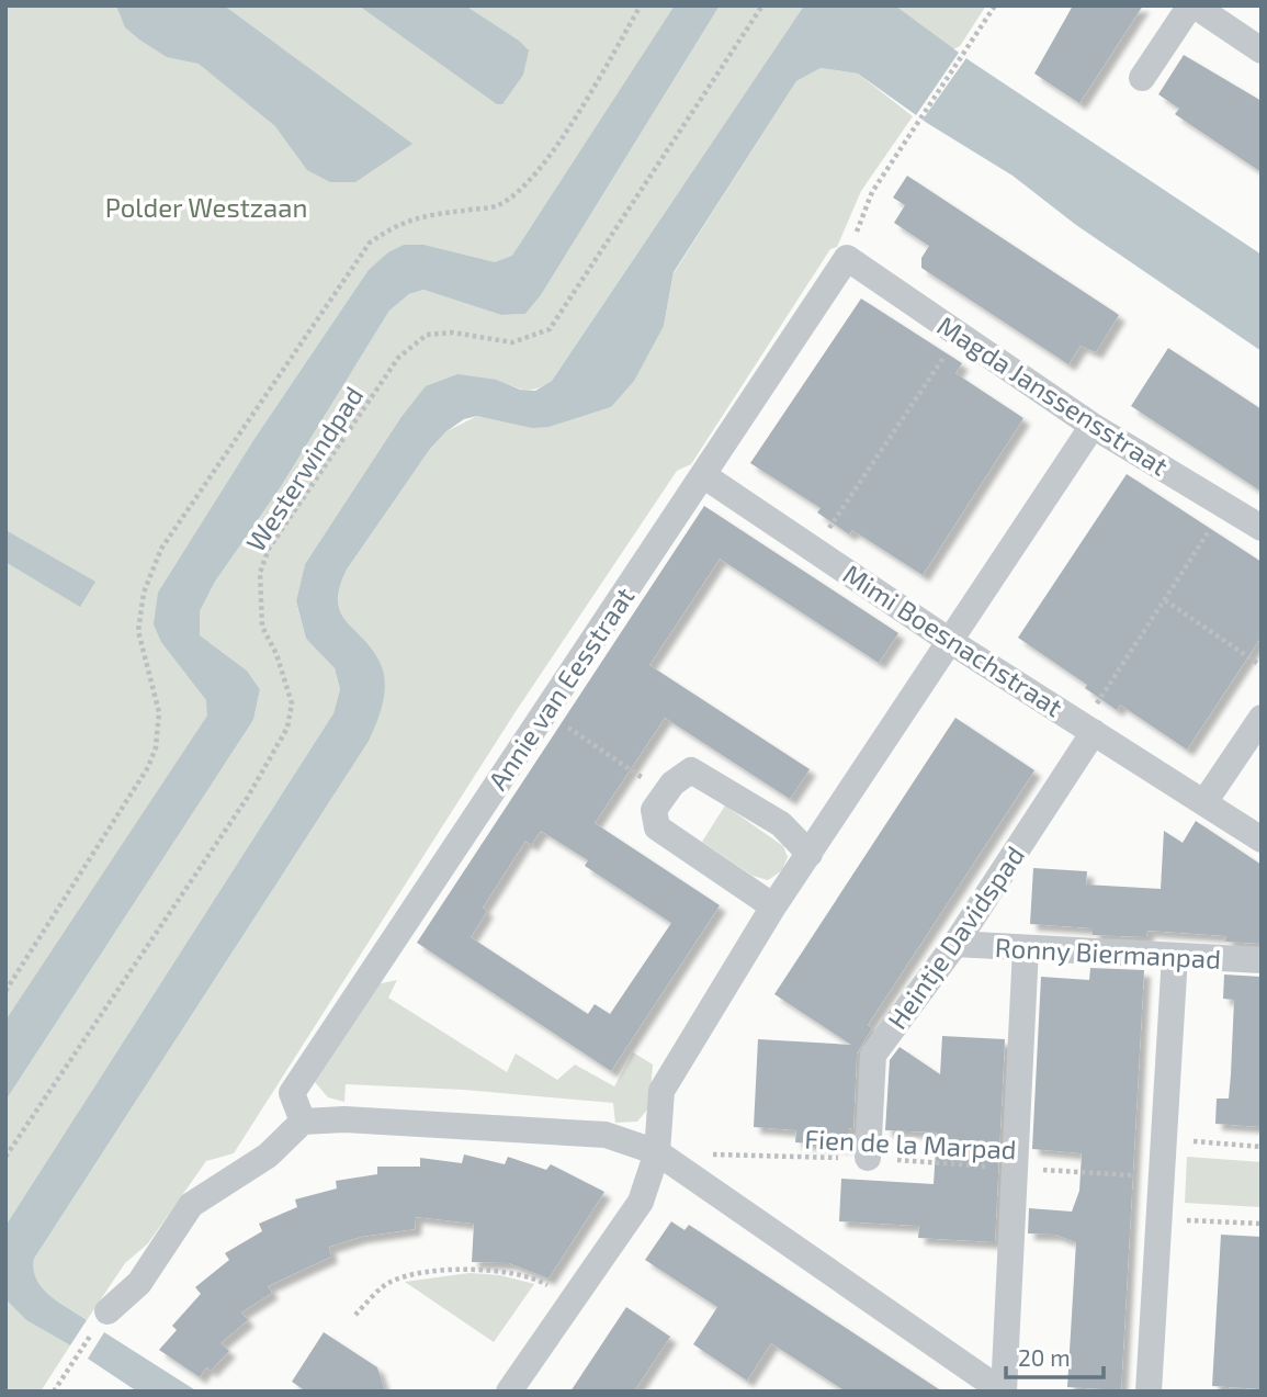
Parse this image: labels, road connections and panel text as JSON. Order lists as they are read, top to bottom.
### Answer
{
  "streets": {
    "street": [
      "Magda Janssensstraat",
      "Mimi Boesnachstraat",
      "Annie van Eesstraat",
      "Heintje Davidspad",
      "Ronny Biermanpad"
    ],
    "path": ["Westerwindpad", "Fien de la Marpad"]
  },
  "crossings": [
    ["Magda Janssensstraat", "Annie van Eesstraat"],
    ["Mimi Boesnachstraat", "Annie van Eesstraat"],
    ["Mimi Boesnachstraat", "Heintje Davidspad"],
    ["Heintje Davidspad", "Ronny Biermanpad"],
    ["Heintje Davidspad", "Fien de la Marpad"]
  ],
  "parks": ["Polder Westzaan"],
  "scale_bar": "20 m"
}
